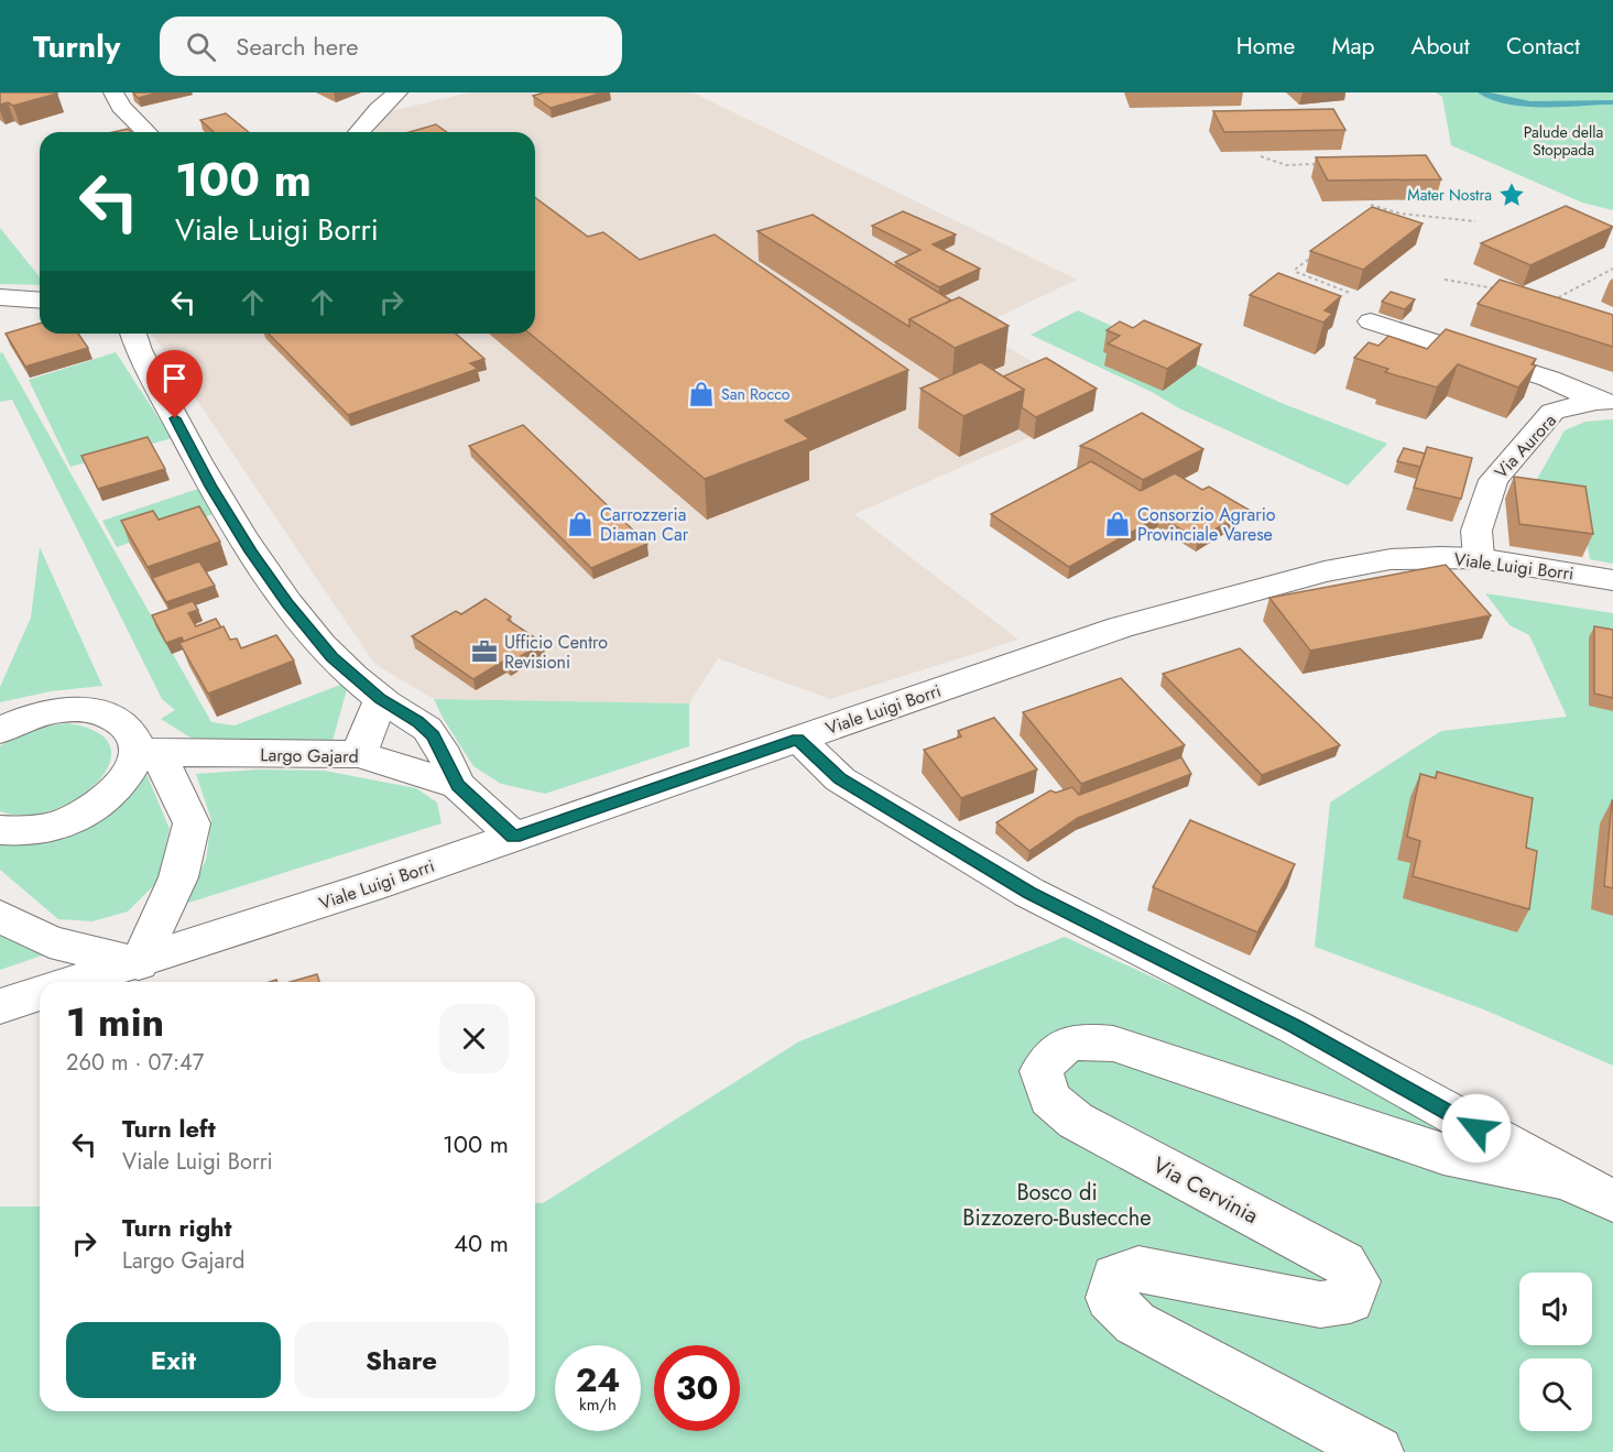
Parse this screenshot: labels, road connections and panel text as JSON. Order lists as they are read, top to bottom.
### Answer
{
  "streets": {
    "street": [
      "Via Aurora",
      "Viale Luigi Borri",
      "Largo Gajard",
      "Via Cervinia"
    ]
  },
  "crossings": [
    ["Via Aurora", "Viale Luigi Borri"],
    ["Viale Luigi Borri", "Largo Gajard"]
  ],
  "parks": ["Palude della Stoppada", "Bosco di Bizzozero-Bustecche"],
  "places": {
    "place": ["Mater Nostra"],
    "shop": ["San Rocco", "Carrozzeria Diaman Car", "Consorzio Agrario Provinciale Varese"],
    "office": ["Ufficio Centro Revisioni"]
  },
  "page": {
    "header": "Turnly",
    "search": "Search here",
    "nav": [
      "Home",
      "Map",
      "About",
      "Contact"
    ],
    "turn": ["100 m", "Viale Luigi Borri"],
    "heading": ["1 min", "260 m · 07:47"],
    "list": [
      {
        "name": "Turn left",
        "note": "Viale Luigi Borri",
        "value": "100 m"
      },
      {
        "name": "Turn right",
        "note": "Largo Gajard",
        "value": "40 m"
      }
    ],
    "buttons": ["Exit", "Share"],
    "speed": "24 km/h",
    "limit": "30"
  }
}
